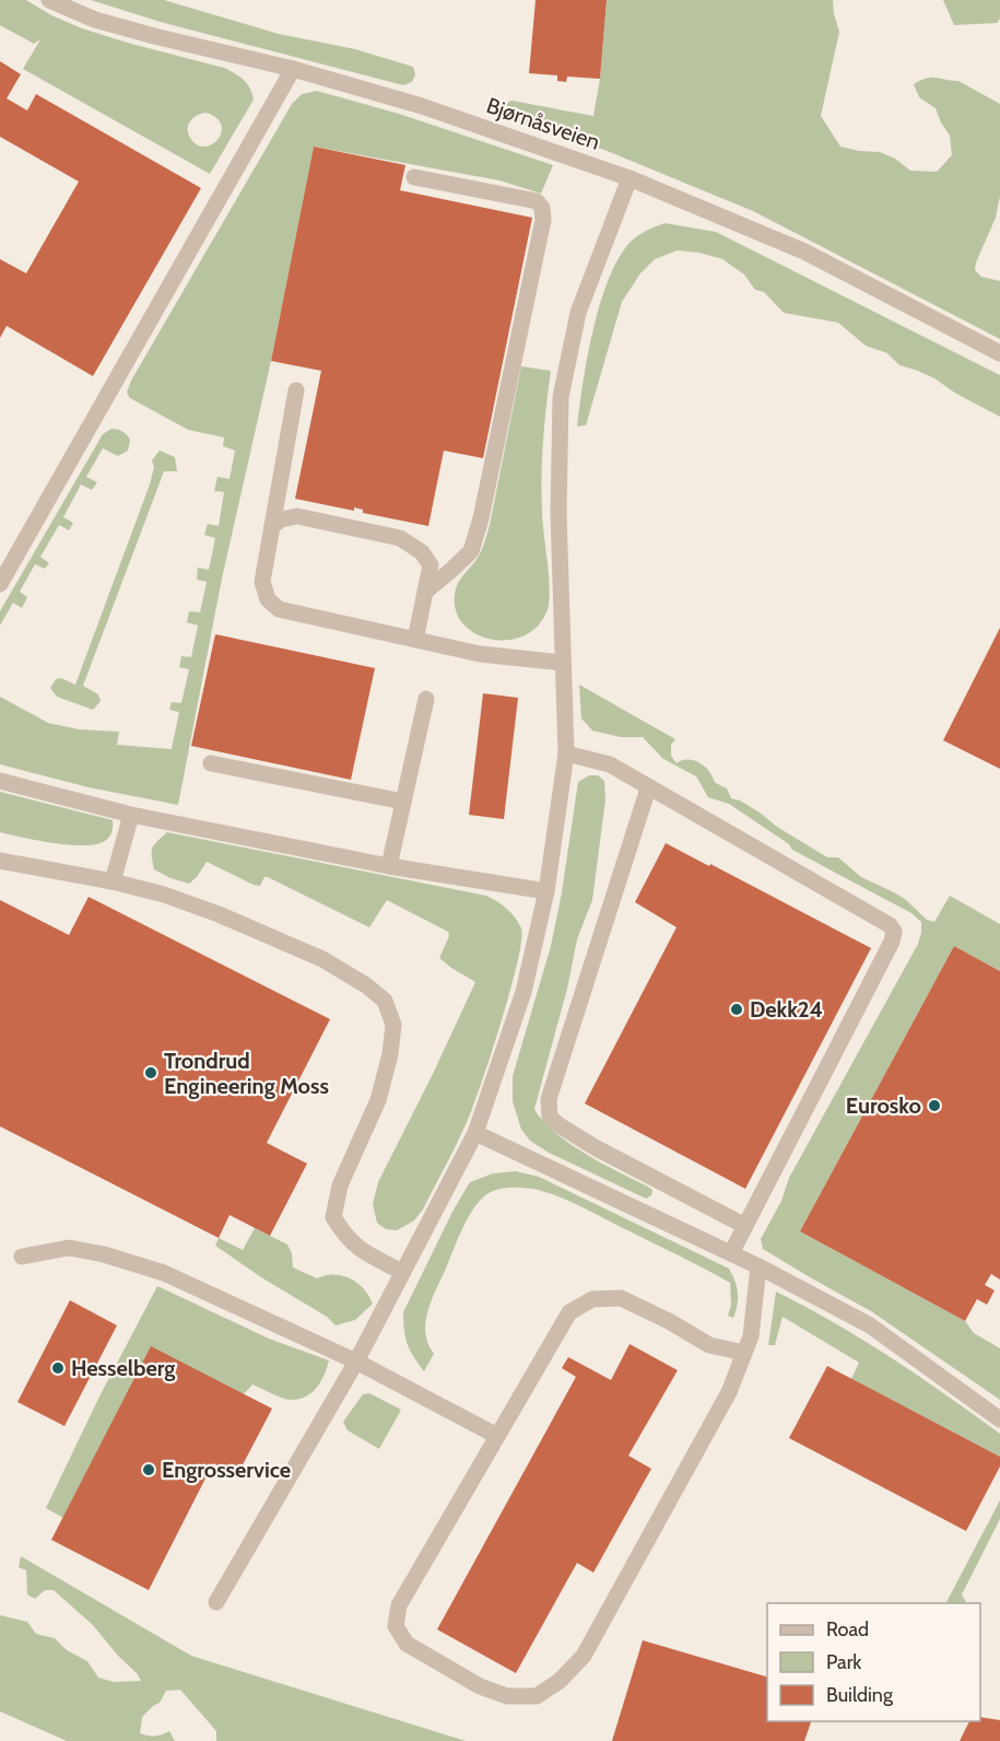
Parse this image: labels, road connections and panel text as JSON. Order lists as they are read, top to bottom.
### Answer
{
  "streets": {
    "street": ["Bjørnåsveien"]
  },
  "places": [
    "Dekk24",
    "Trondrud Engineering Moss",
    "Eurosko",
    "Hesselberg",
    "Engrosservice"
  ],
  "legend": ["Road", "Park", "Building"]
}
